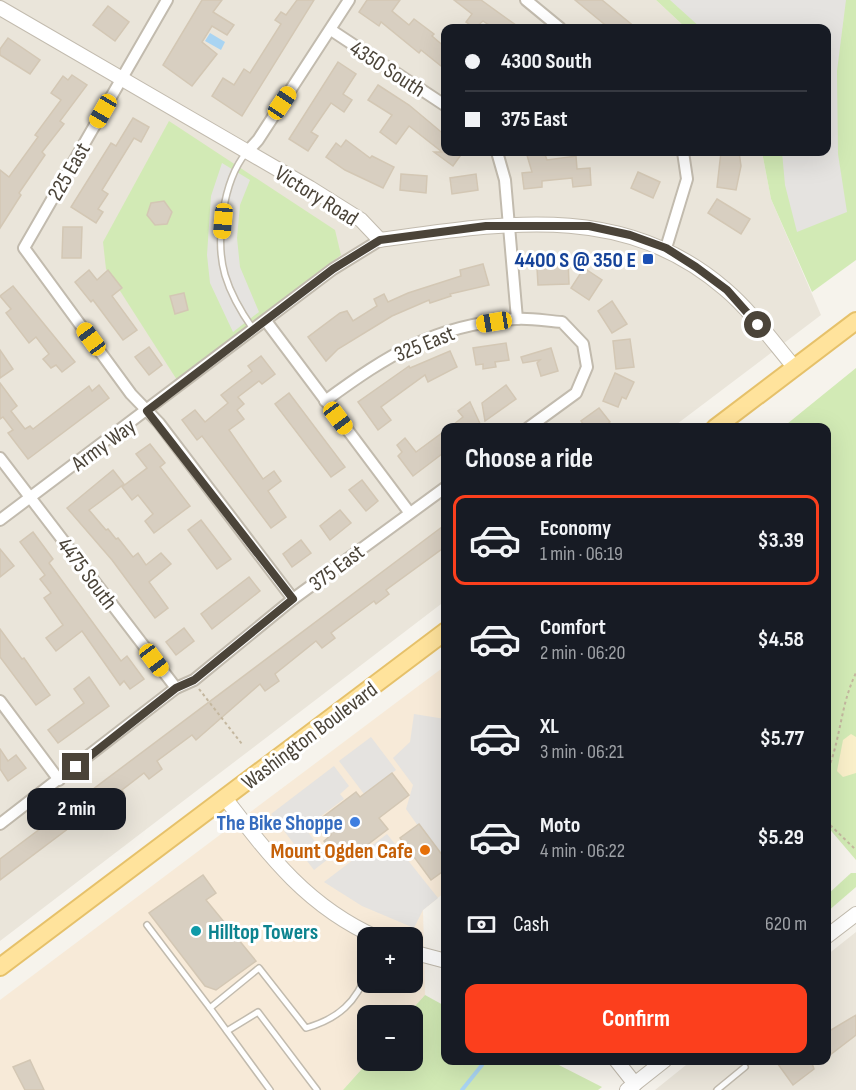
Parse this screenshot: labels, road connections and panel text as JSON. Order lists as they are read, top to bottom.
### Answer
{
  "streets": {
    "main road": ["Washington Boulevard"],
    "street": [
      "4350 South",
      "225 East",
      "Victory Road",
      "325 East",
      "Army Way",
      "375 East",
      "4475 South"
    ]
  },
  "crossings": [
    ["225 East", "Victory Road"],
    ["225 East", "Army Way"],
    ["Victory Road", "Army Way"],
    ["Army Way", "4475 South"],
    ["375 East", "4475 South"]
  ],
  "places": {
    "transit": ["4400 S @ 350 E"],
    "other": ["The Bike Shoppe", "Mount Ogden Cafe", "Hilltop Towers"]
  },
  "page": {
    "banner": ["4300 South", "375 East"],
    "heading": "Choose a ride",
    "list": [
      {
        "name": "Economy",
        "note": "1 min · 06:19",
        "value": "$3.39"
      },
      {
        "name": "Comfort",
        "note": "2 min · 06:20",
        "value": "$4.58"
      },
      {
        "name": "XL",
        "note": "3 min · 06:21",
        "value": "$5.77"
      },
      {
        "name": "Moto",
        "note": "4 min · 06:22",
        "value": "$5.29"
      }
    ],
    "bubble": "2 min",
    "pay": ["Cash", "620 m"],
    "map_buttons": ["+", "−"],
    "buttons": "Confirm"
  }
}
